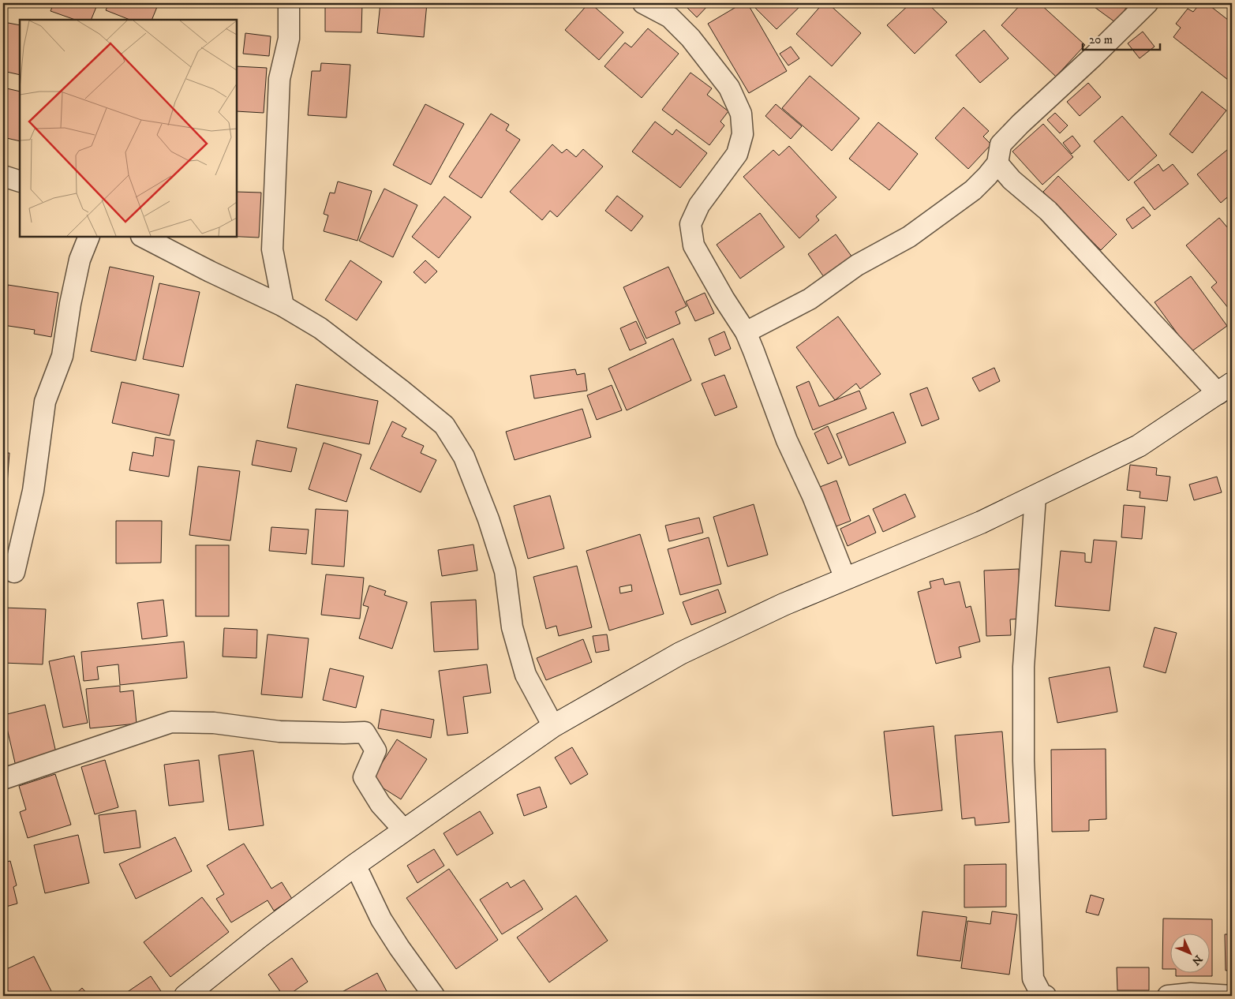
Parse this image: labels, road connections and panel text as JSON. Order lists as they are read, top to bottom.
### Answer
{
  "scale_bar": "20 m",
  "north": "bottom right"
}
